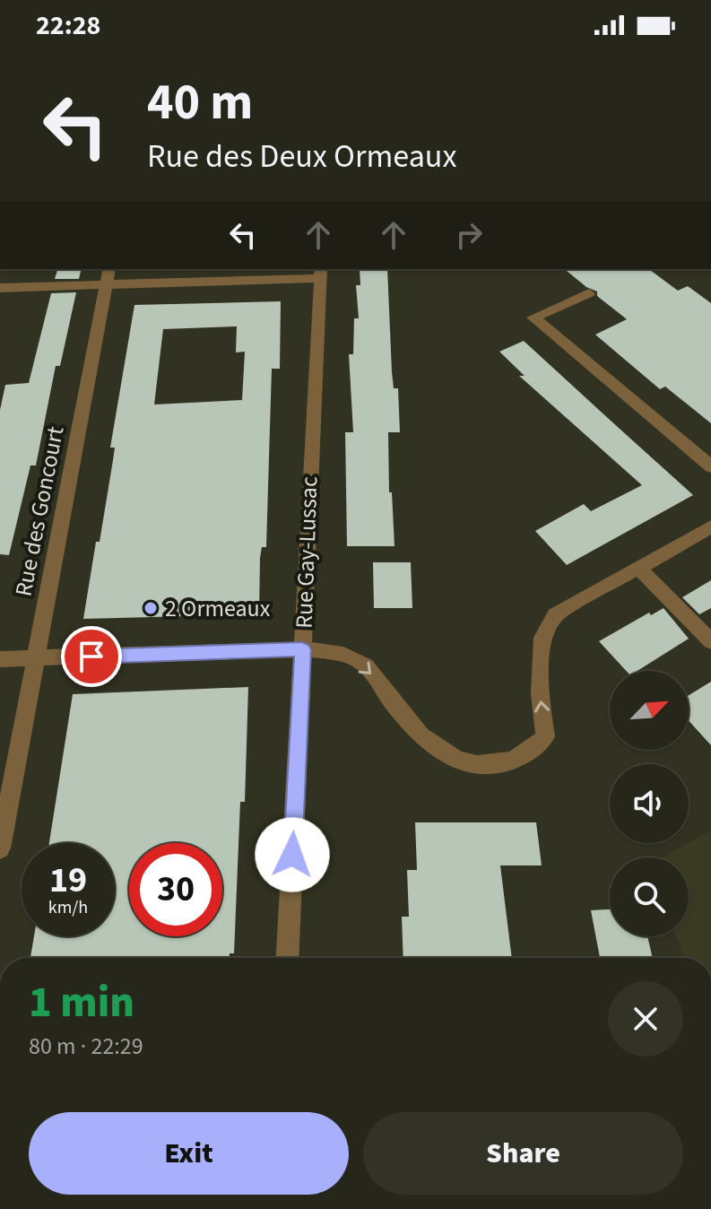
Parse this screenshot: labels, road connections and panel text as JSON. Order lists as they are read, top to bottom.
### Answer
{
  "streets": {
    "street": ["Rue des Goncourt", "Rue Gay-Lussac"]
  },
  "places": ["2 Ormeaux"],
  "north": "top right",
  "page": {
    "status": "22:28",
    "turn": ["40 m", "Rue des Deux Ormeaux"],
    "speed": "19 km/h",
    "limit": "30",
    "heading": ["1 min", "80 m · 22:29"],
    "buttons": ["Exit", "Share"]
  }
}
